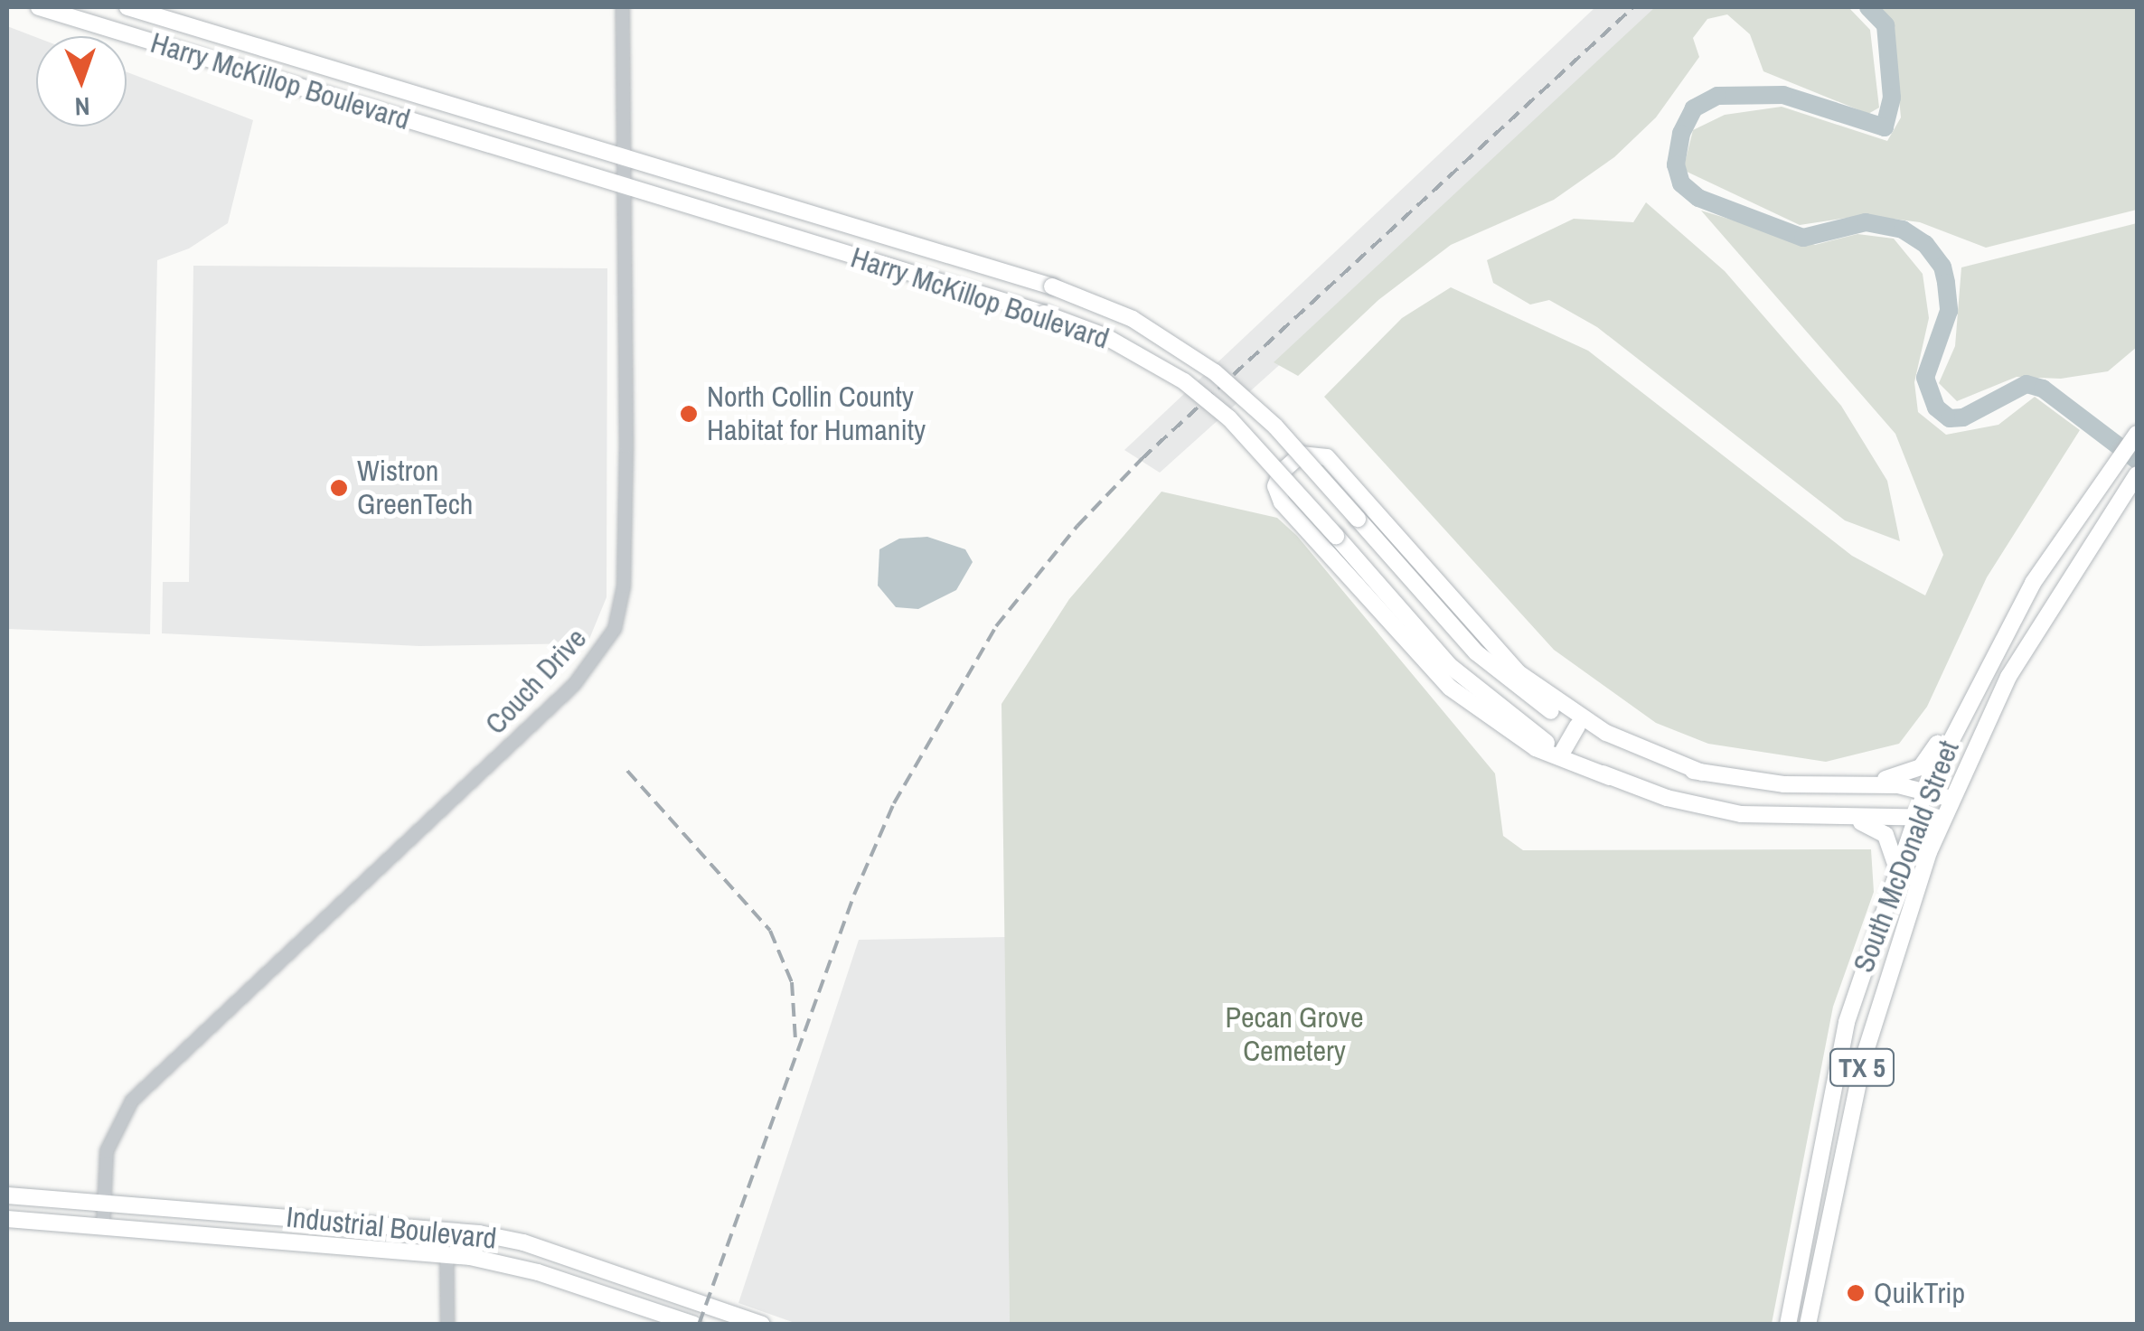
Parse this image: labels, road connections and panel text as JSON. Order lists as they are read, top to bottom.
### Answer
{
  "streets": {
    "main road": [
      "Harry McKillop Boulevard",
      "South McDonald Street",
      "TX 5",
      "Industrial Boulevard"
    ],
    "street": ["Couch Drive"]
  },
  "crossings": [
    ["Harry McKillop Boulevard", "Couch Drive"],
    ["Harry McKillop Boulevard", "South McDonald Street"],
    ["Couch Drive", "Industrial Boulevard"]
  ],
  "parks": ["Pecan Grove Cemetery"],
  "places": ["North Collin County Habitat for Humanity", "Wistron GreenTech", "QuikTrip"],
  "north": "bottom"
}
